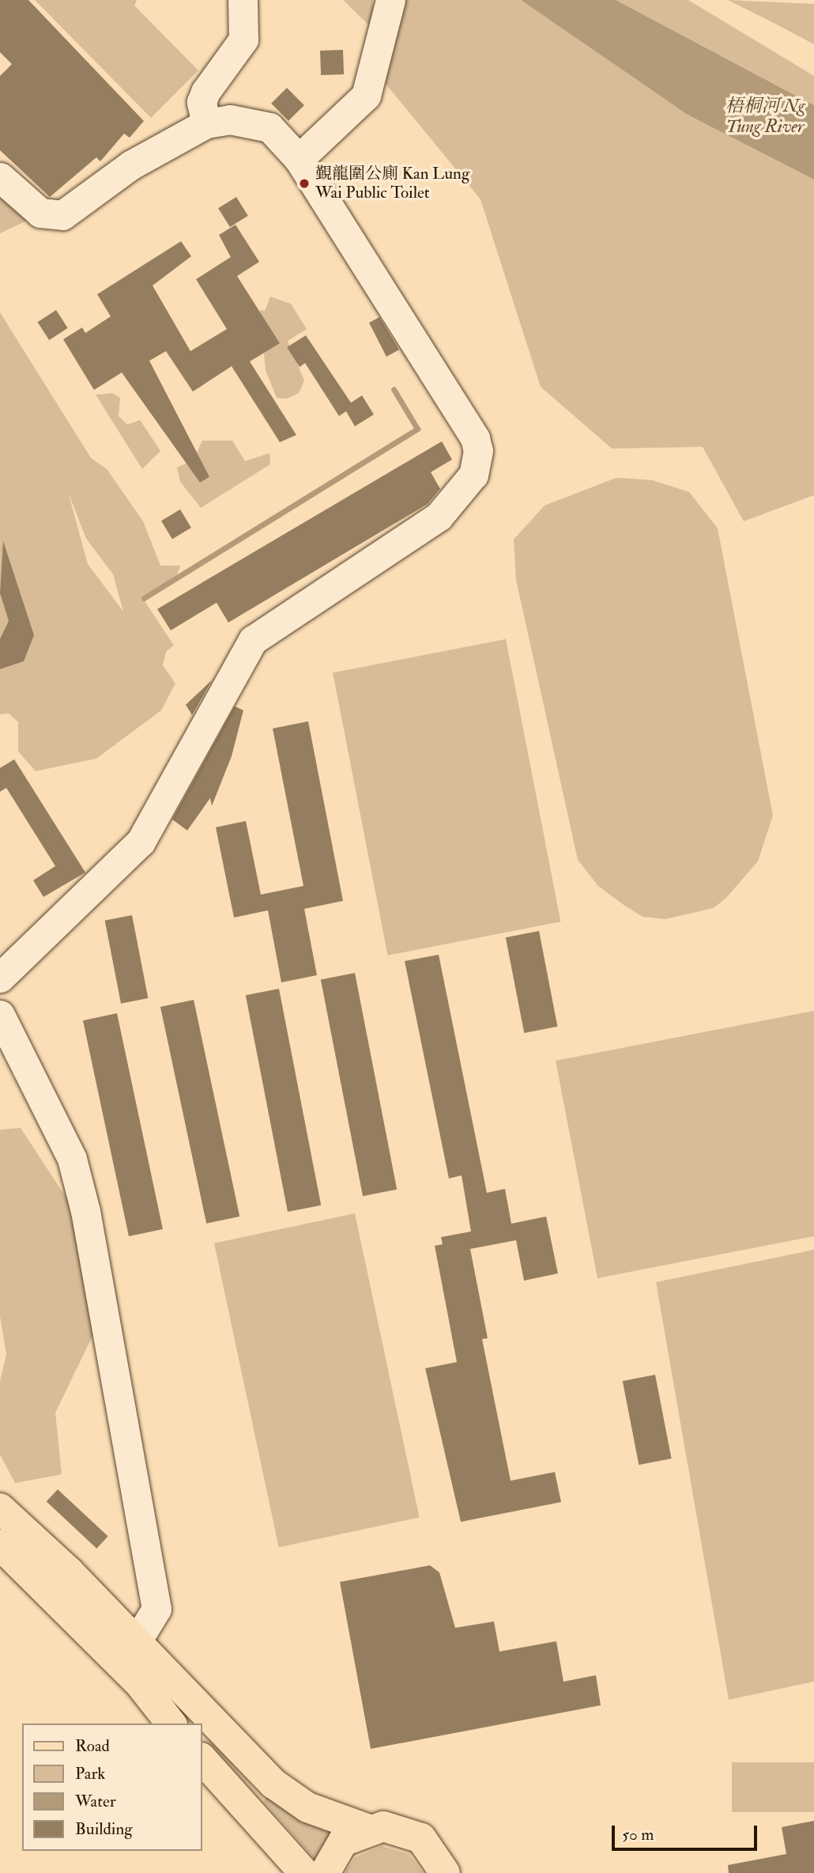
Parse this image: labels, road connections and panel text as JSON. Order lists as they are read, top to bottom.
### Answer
{
  "water": ["梧桐河 Ng Tung River"],
  "places": ["覲龍圍公廁 Kan Lung Wai Public Toilet"],
  "legend": [
    "Road",
    "Park",
    "Water",
    "Building"
  ],
  "scale_bar": "50 m"
}
